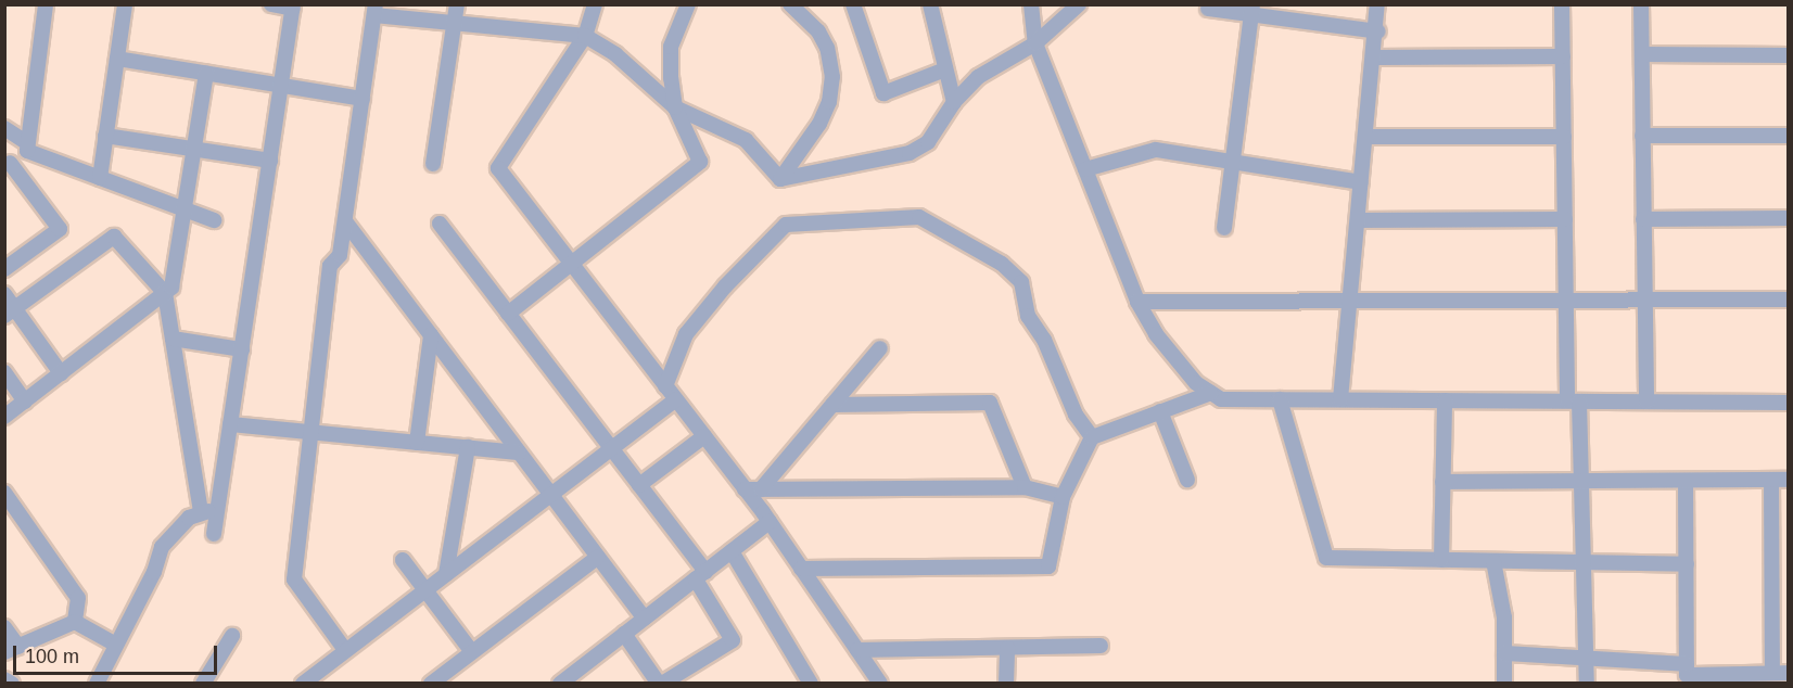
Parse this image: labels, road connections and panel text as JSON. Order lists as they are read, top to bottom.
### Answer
{
  "scale_bar": "100 m"
}
